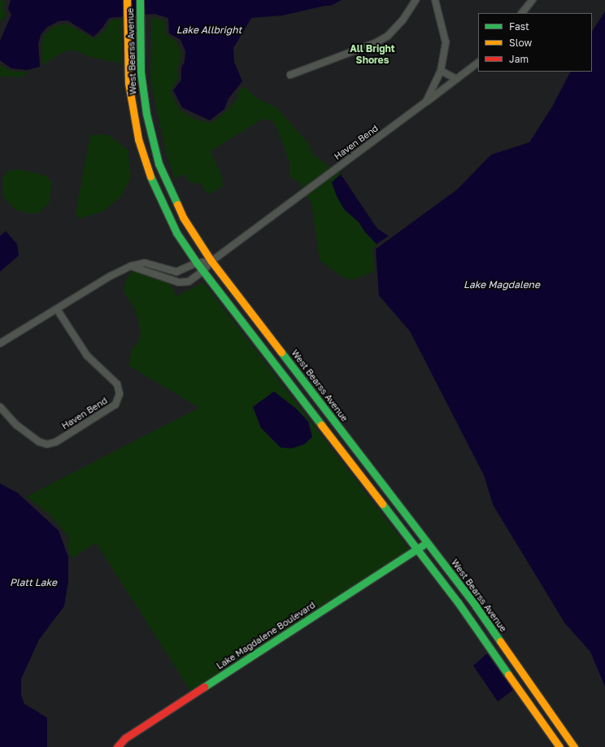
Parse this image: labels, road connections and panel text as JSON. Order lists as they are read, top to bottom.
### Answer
{
  "streets": {
    "main road": ["West Bearss Avenue", "Lake Magdalene Boulevard"],
    "street": ["Haven Bend"]
  },
  "crossings": [
    ["West Bearss Avenue", "Haven Bend"],
    ["West Bearss Avenue", "Lake Magdalene Boulevard"]
  ],
  "districts": ["All Bright Shores"],
  "water": ["Lake Allbright", "Lake Magdalene", "Platt Lake"],
  "legend": ["Fast", "Slow", "Jam"]
}
